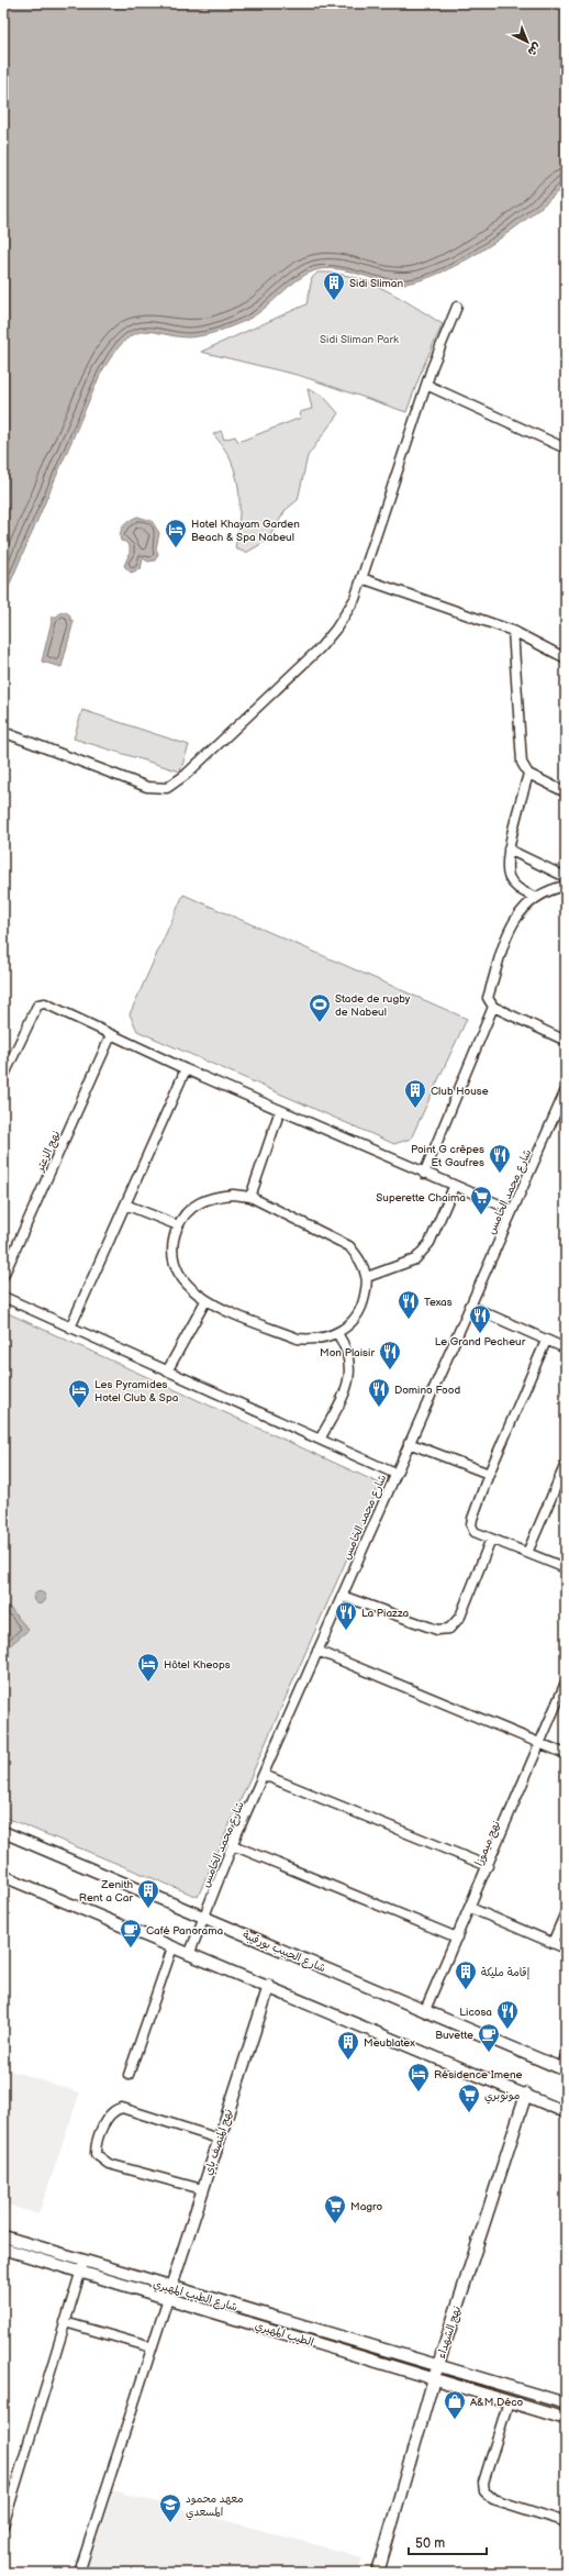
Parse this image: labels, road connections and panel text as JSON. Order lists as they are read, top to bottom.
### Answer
{
  "streets": {
    "street": [
      "نهج الزعتر",
      "شارع محمد الخامس",
      "نهج ميموزا",
      "شارع الحبيب بورقيبة",
      "نهج المنصف باي",
      "شارع الطيب المهيري",
      "نهج الشهداء",
      "الطيب المهيري"
    ]
  },
  "crossings": [
    ["شارع محمد الخامس", "شارع الحبيب بورقيبة"],
    ["نهج ميموزا", "شارع الحبيب بورقيبة"],
    ["نهج المنصف باي", "شارع الطيب المهيري"],
    ["نهج المنصف باي", "الطيب المهيري"],
    ["شارع الطيب المهيري", "نهج الشهداء"],
    ["شارع الطيب المهيري", "الطيب المهيري"],
    ["نهج الشهداء", "الطيب المهيري"]
  ],
  "parks": ["Sidi Sliman Park"],
  "places": {
    "building": [
      "Sidi Sliman",
      "Club House",
      "Zenith Rent a Car",
      "إقامة مليكة",
      "Meublatex"
    ],
    "hotel": [
      "Hotel Khayam Garden Beach & Spa Nabeul",
      "Les Pyramides Hotel Club & Spa",
      "Hôtel Kheops",
      "Résidence Imene"
    ],
    "sports": ["Stade de rugby de Nabeul"],
    "restaurant": [
      "Point G crêpes Et Gaufres",
      "Texas",
      "Le Grand Pecheur",
      "Mon Plaisir",
      "Domino Food",
      "La Piazza",
      "Licosa"
    ],
    "supermarket": ["Superette Chaima", "مونوبري", "Magro"],
    "cafe": ["Café Panorama", "Buvette"],
    "shop": ["A&M Déco"],
    "school or university": ["معهد محمود المسعدي"]
  },
  "scale_bar": "50 m",
  "north": "bottom right"
}
